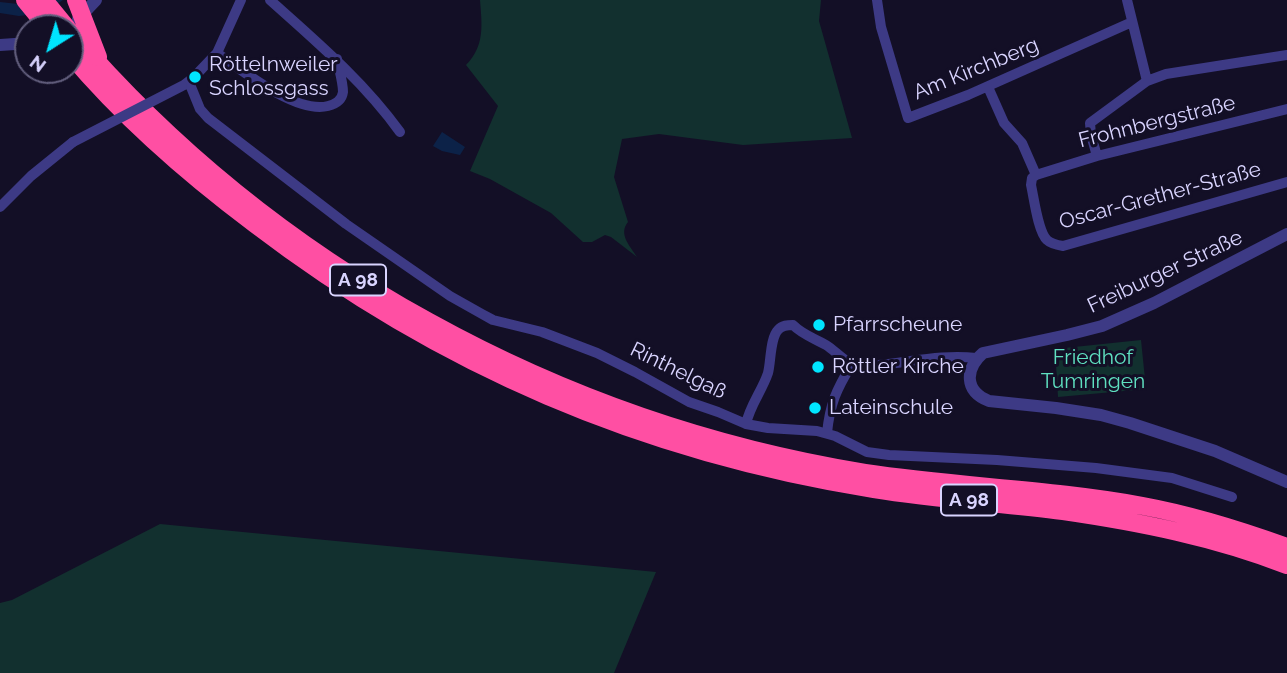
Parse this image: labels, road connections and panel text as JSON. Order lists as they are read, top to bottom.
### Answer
{
  "streets": {
    "highway": ["A 98"],
    "street": [
      "Am Kirchberg",
      "Frohnbergstraße",
      "Oscar-Grether-Straße",
      "Freiburger Straße",
      "Rinthelgaß"
    ]
  },
  "crossings": [
    ["Am Kirchberg", "Oscar-Grether-Straße"],
    ["Frohnbergstraße", "Oscar-Grether-Straße"]
  ],
  "parks": ["Friedhof Tumringen"],
  "places": [
    "Röttelnweiler Schlossgass",
    "Pfarrscheune",
    "Röttler Kirche",
    "Lateinschule"
  ],
  "north": "bottom left"
}
